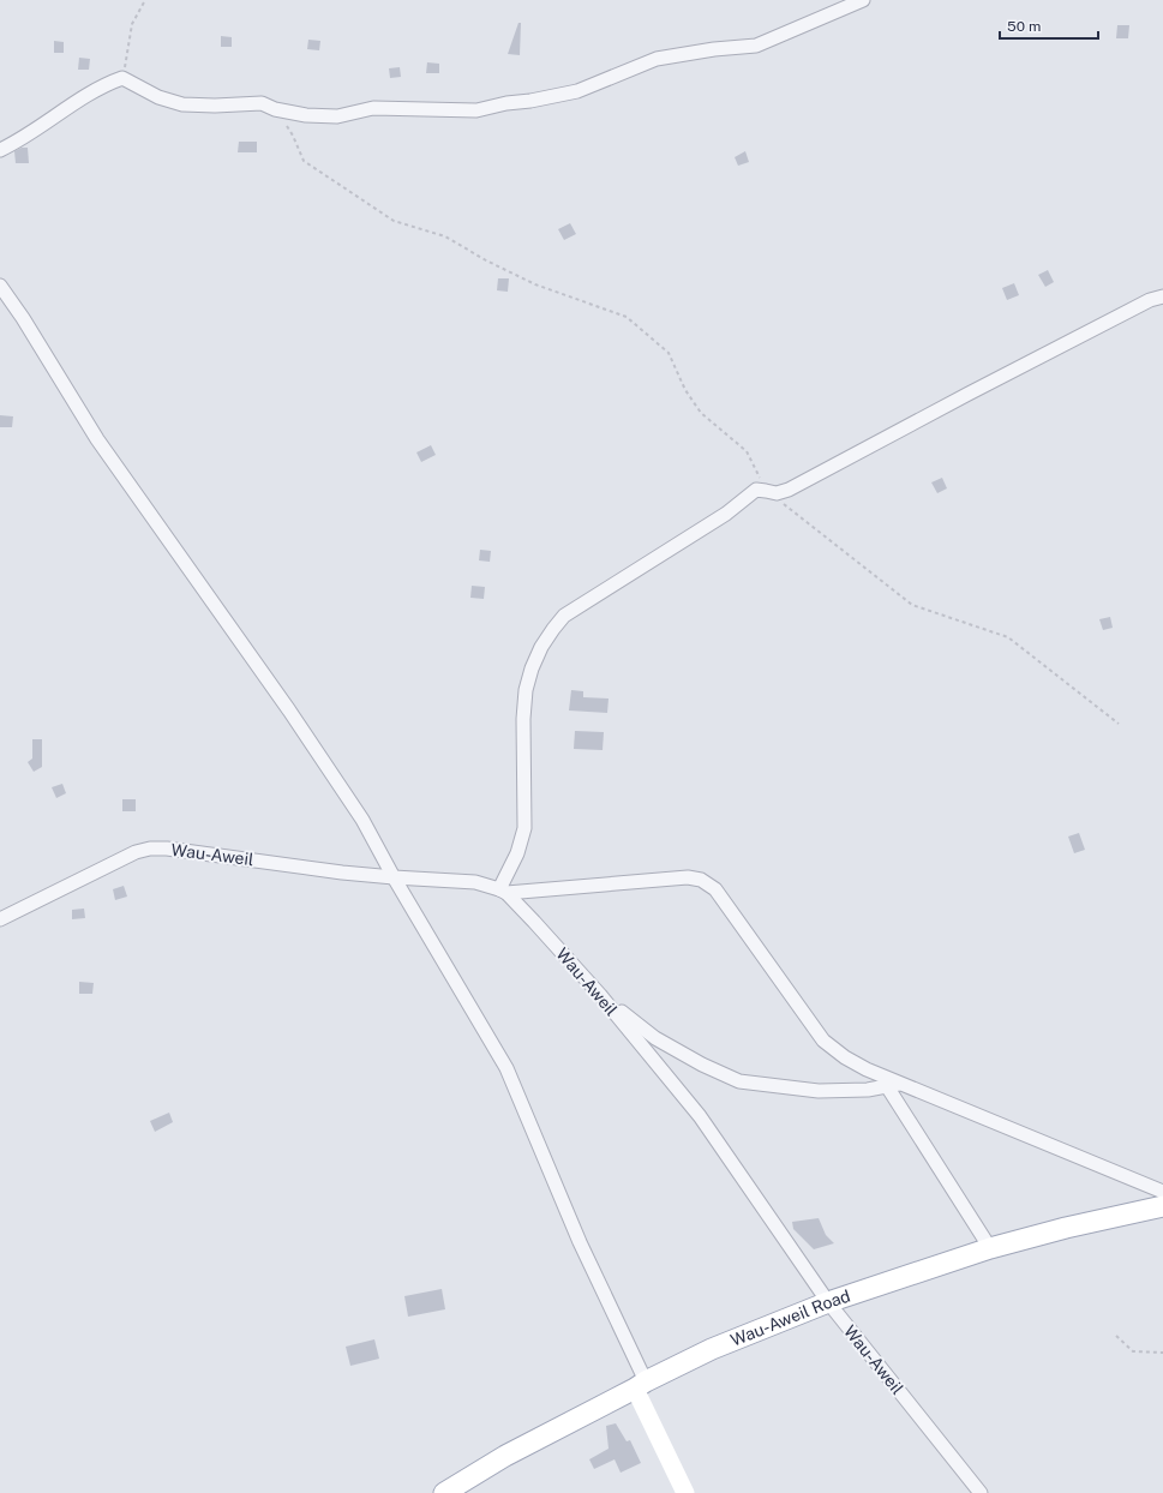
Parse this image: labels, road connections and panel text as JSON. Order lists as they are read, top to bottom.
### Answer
{
  "streets": {
    "main road": ["Wau-Aweil Road"],
    "street": ["Wau-Aweil"]
  },
  "crossings": [
    ["Wau-Aweil", "Wau-Aweil Road"]
  ],
  "scale_bar": "50 m"
}
